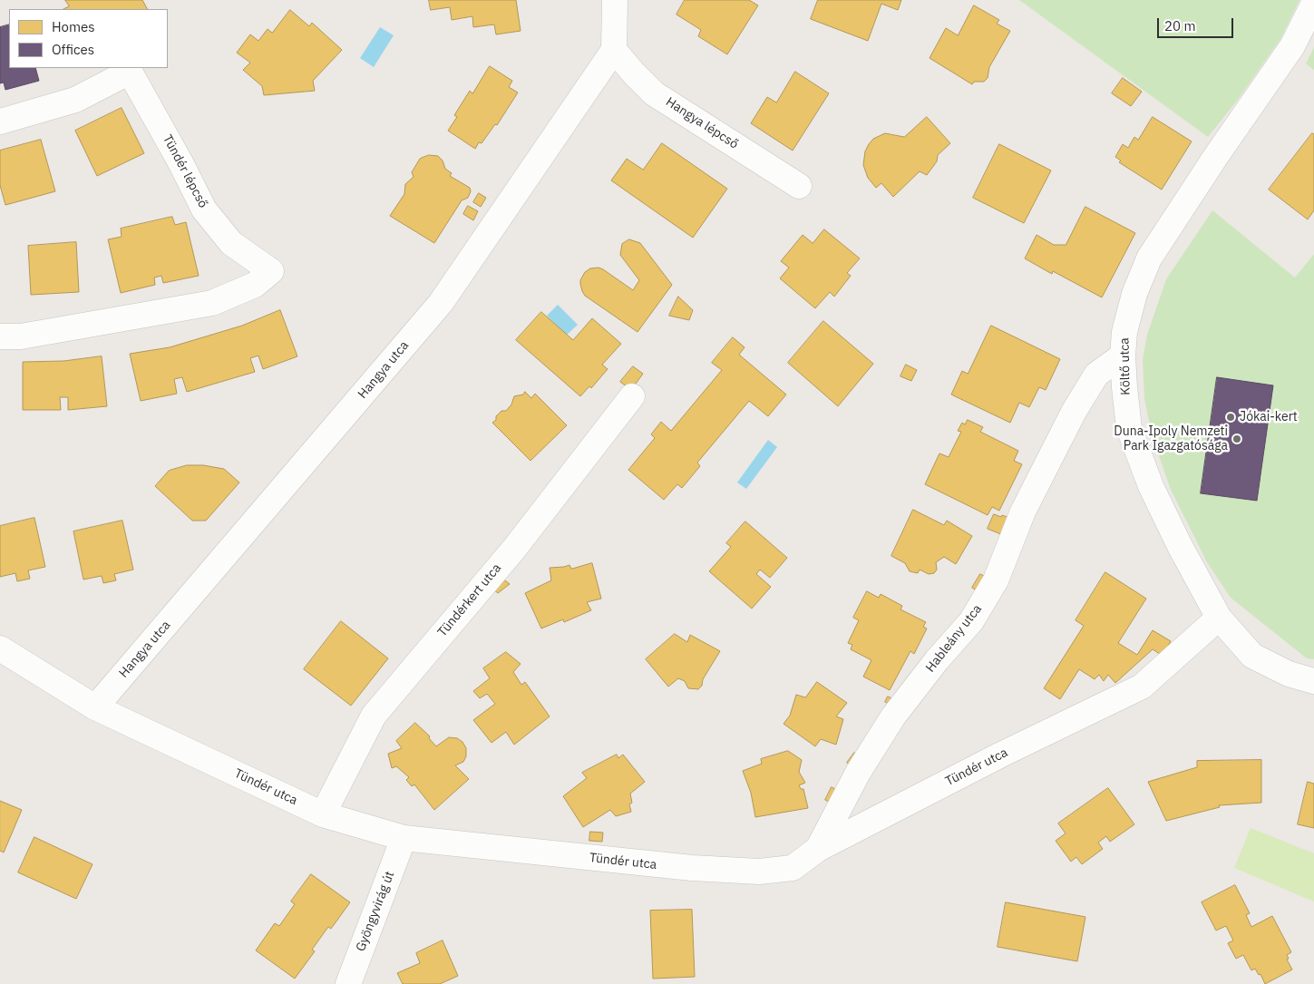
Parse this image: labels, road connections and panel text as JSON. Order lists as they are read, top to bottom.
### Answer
{
  "streets": {
    "street": [
      "Hangya lépcső",
      "Tündér lépcső",
      "Költő utca",
      "Hangya utca",
      "Tündérkert utca",
      "Hableány utca",
      "Tündér utca",
      "Gyöngyvirág út"
    ]
  },
  "crossings": [
    ["Hangya lépcső", "Hangya utca"],
    ["Költő utca", "Hableány utca"],
    ["Költő utca", "Tündér utca"],
    ["Hangya utca", "Tündér utca"],
    ["Tündérkert utca", "Tündér utca"],
    ["Hableány utca", "Tündér utca"],
    ["Tündér utca", "Gyöngyvirág út"]
  ],
  "places": ["Jókai-kert", "Duna-Ipoly Nemzeti Park Igazgatósága"],
  "legend": ["Homes", "Offices"],
  "scale_bar": "20 m"
}
